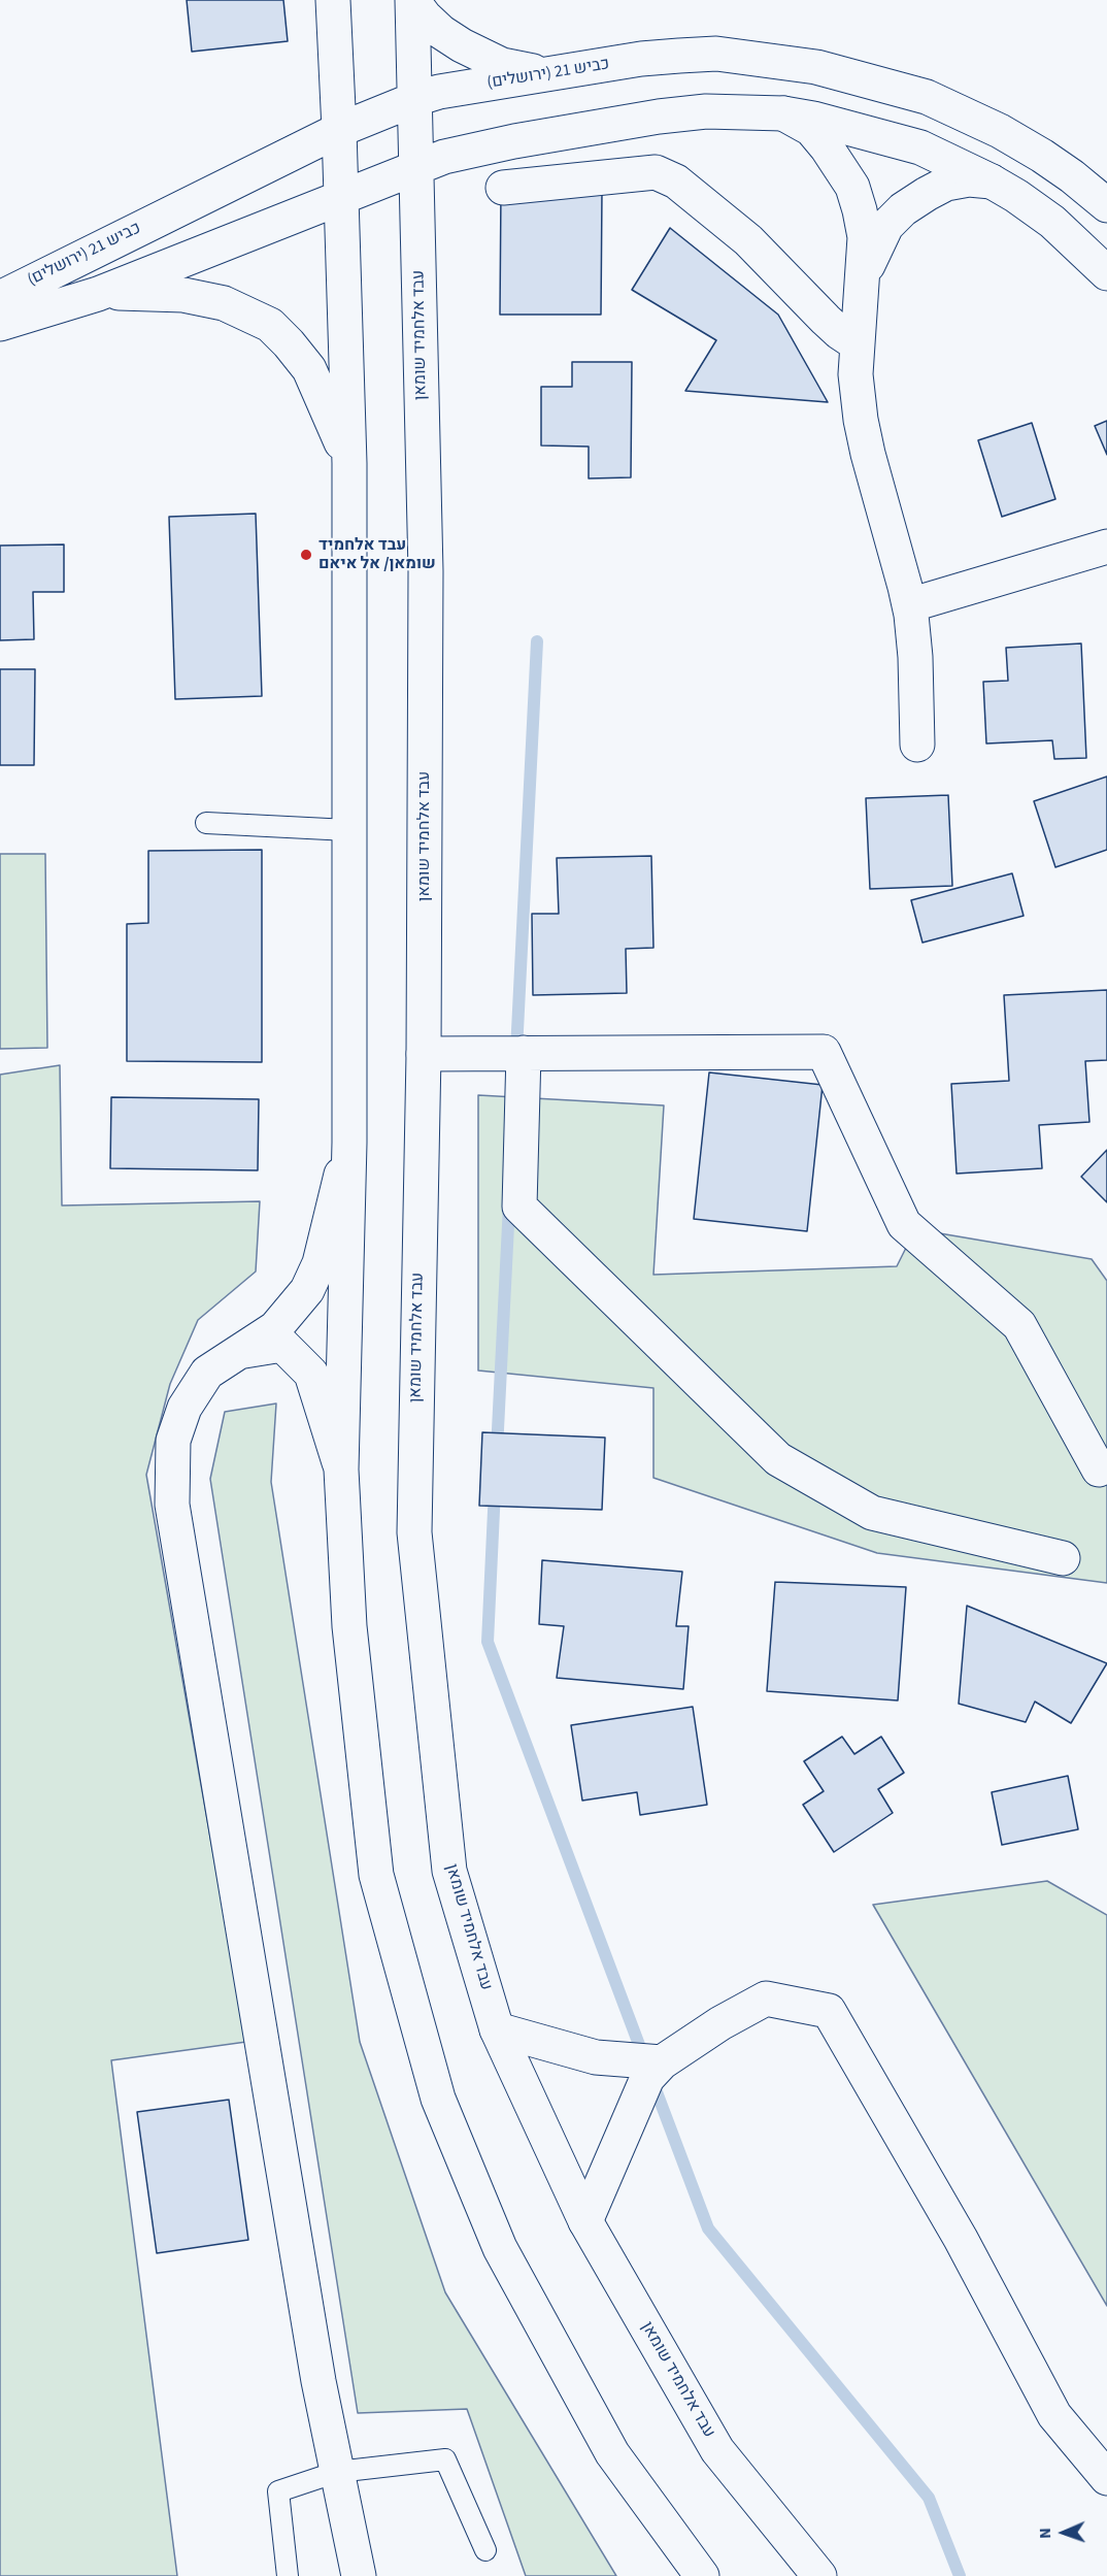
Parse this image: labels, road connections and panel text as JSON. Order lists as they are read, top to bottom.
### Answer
{
  "streets": {
    "main road": ["כביש 21 (ירושלים)", "עבד אלחמיד שומאן"]
  },
  "crossings": [
    ["כביש 21 (ירושלים)", "עבד אלחמיד שומאן"]
  ],
  "places": ["עבד אלחמיד שומאן/ אל איאם"],
  "north": "left"
}
